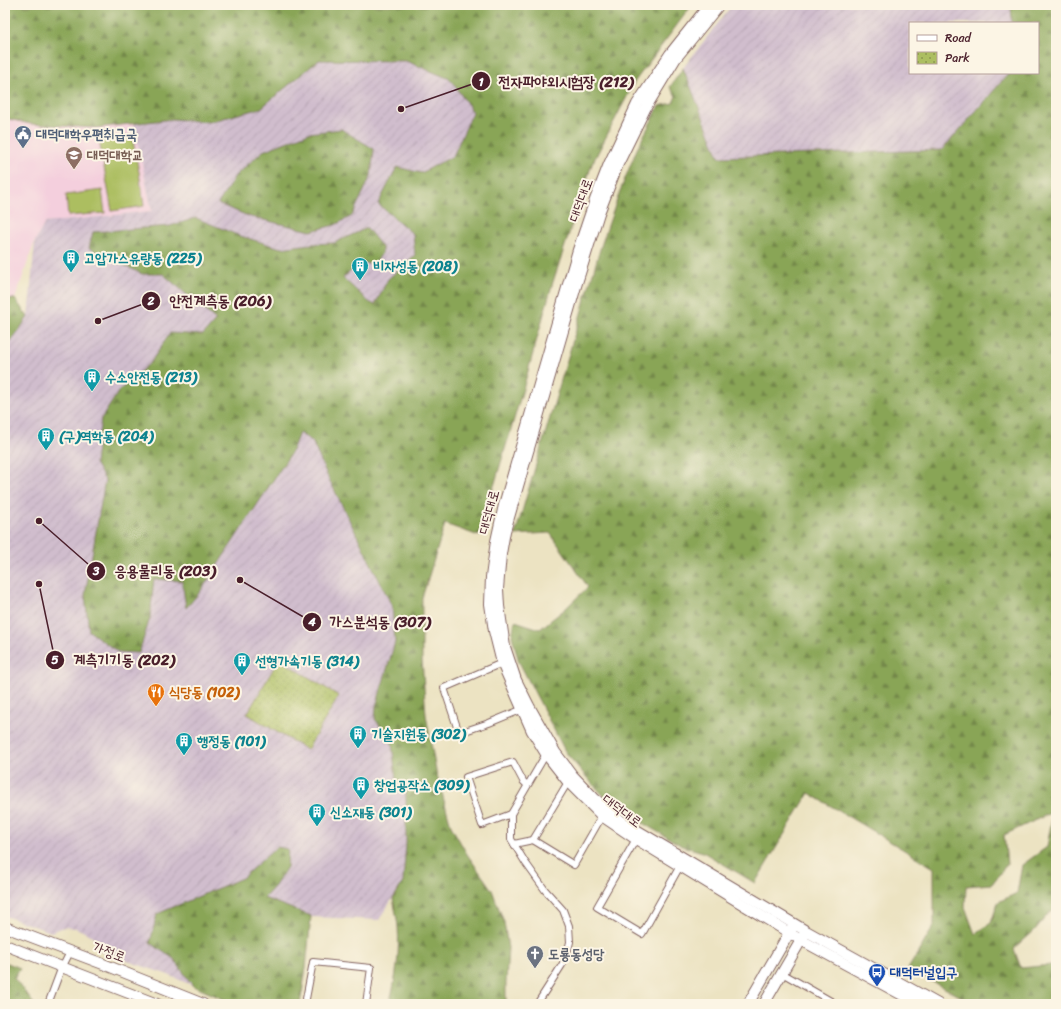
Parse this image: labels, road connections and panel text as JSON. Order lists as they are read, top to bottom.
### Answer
{
  "streets": {
    "main road": ["대덕대로", "가정로"]
  },
  "places": {
    "other": [
      "전자파야외시험장 (212)",
      "안전계측동 (206)",
      "응용물리동 (203)",
      "가스분석동 (307)",
      "계측기기동 (202)"
    ],
    "public building": ["대덕대학우편취급국"],
    "school or university": ["대덕대학교"],
    "building": [
      "고압가스유량동 (225)",
      "비자성동 (208)",
      "수소안전동 (213)",
      "(구)역학동 (204)",
      "선형가속기동 (314)",
      "기술지원동 (302)",
      "행정동 (101)",
      "창업공작소 (309)",
      "신소재동 (301)"
    ],
    "restaurant": ["식당동 (102)"],
    "church": ["도룡동성당"],
    "bus stop": ["대덕터널입구"]
  },
  "legend": ["Road", "Park"]
}
